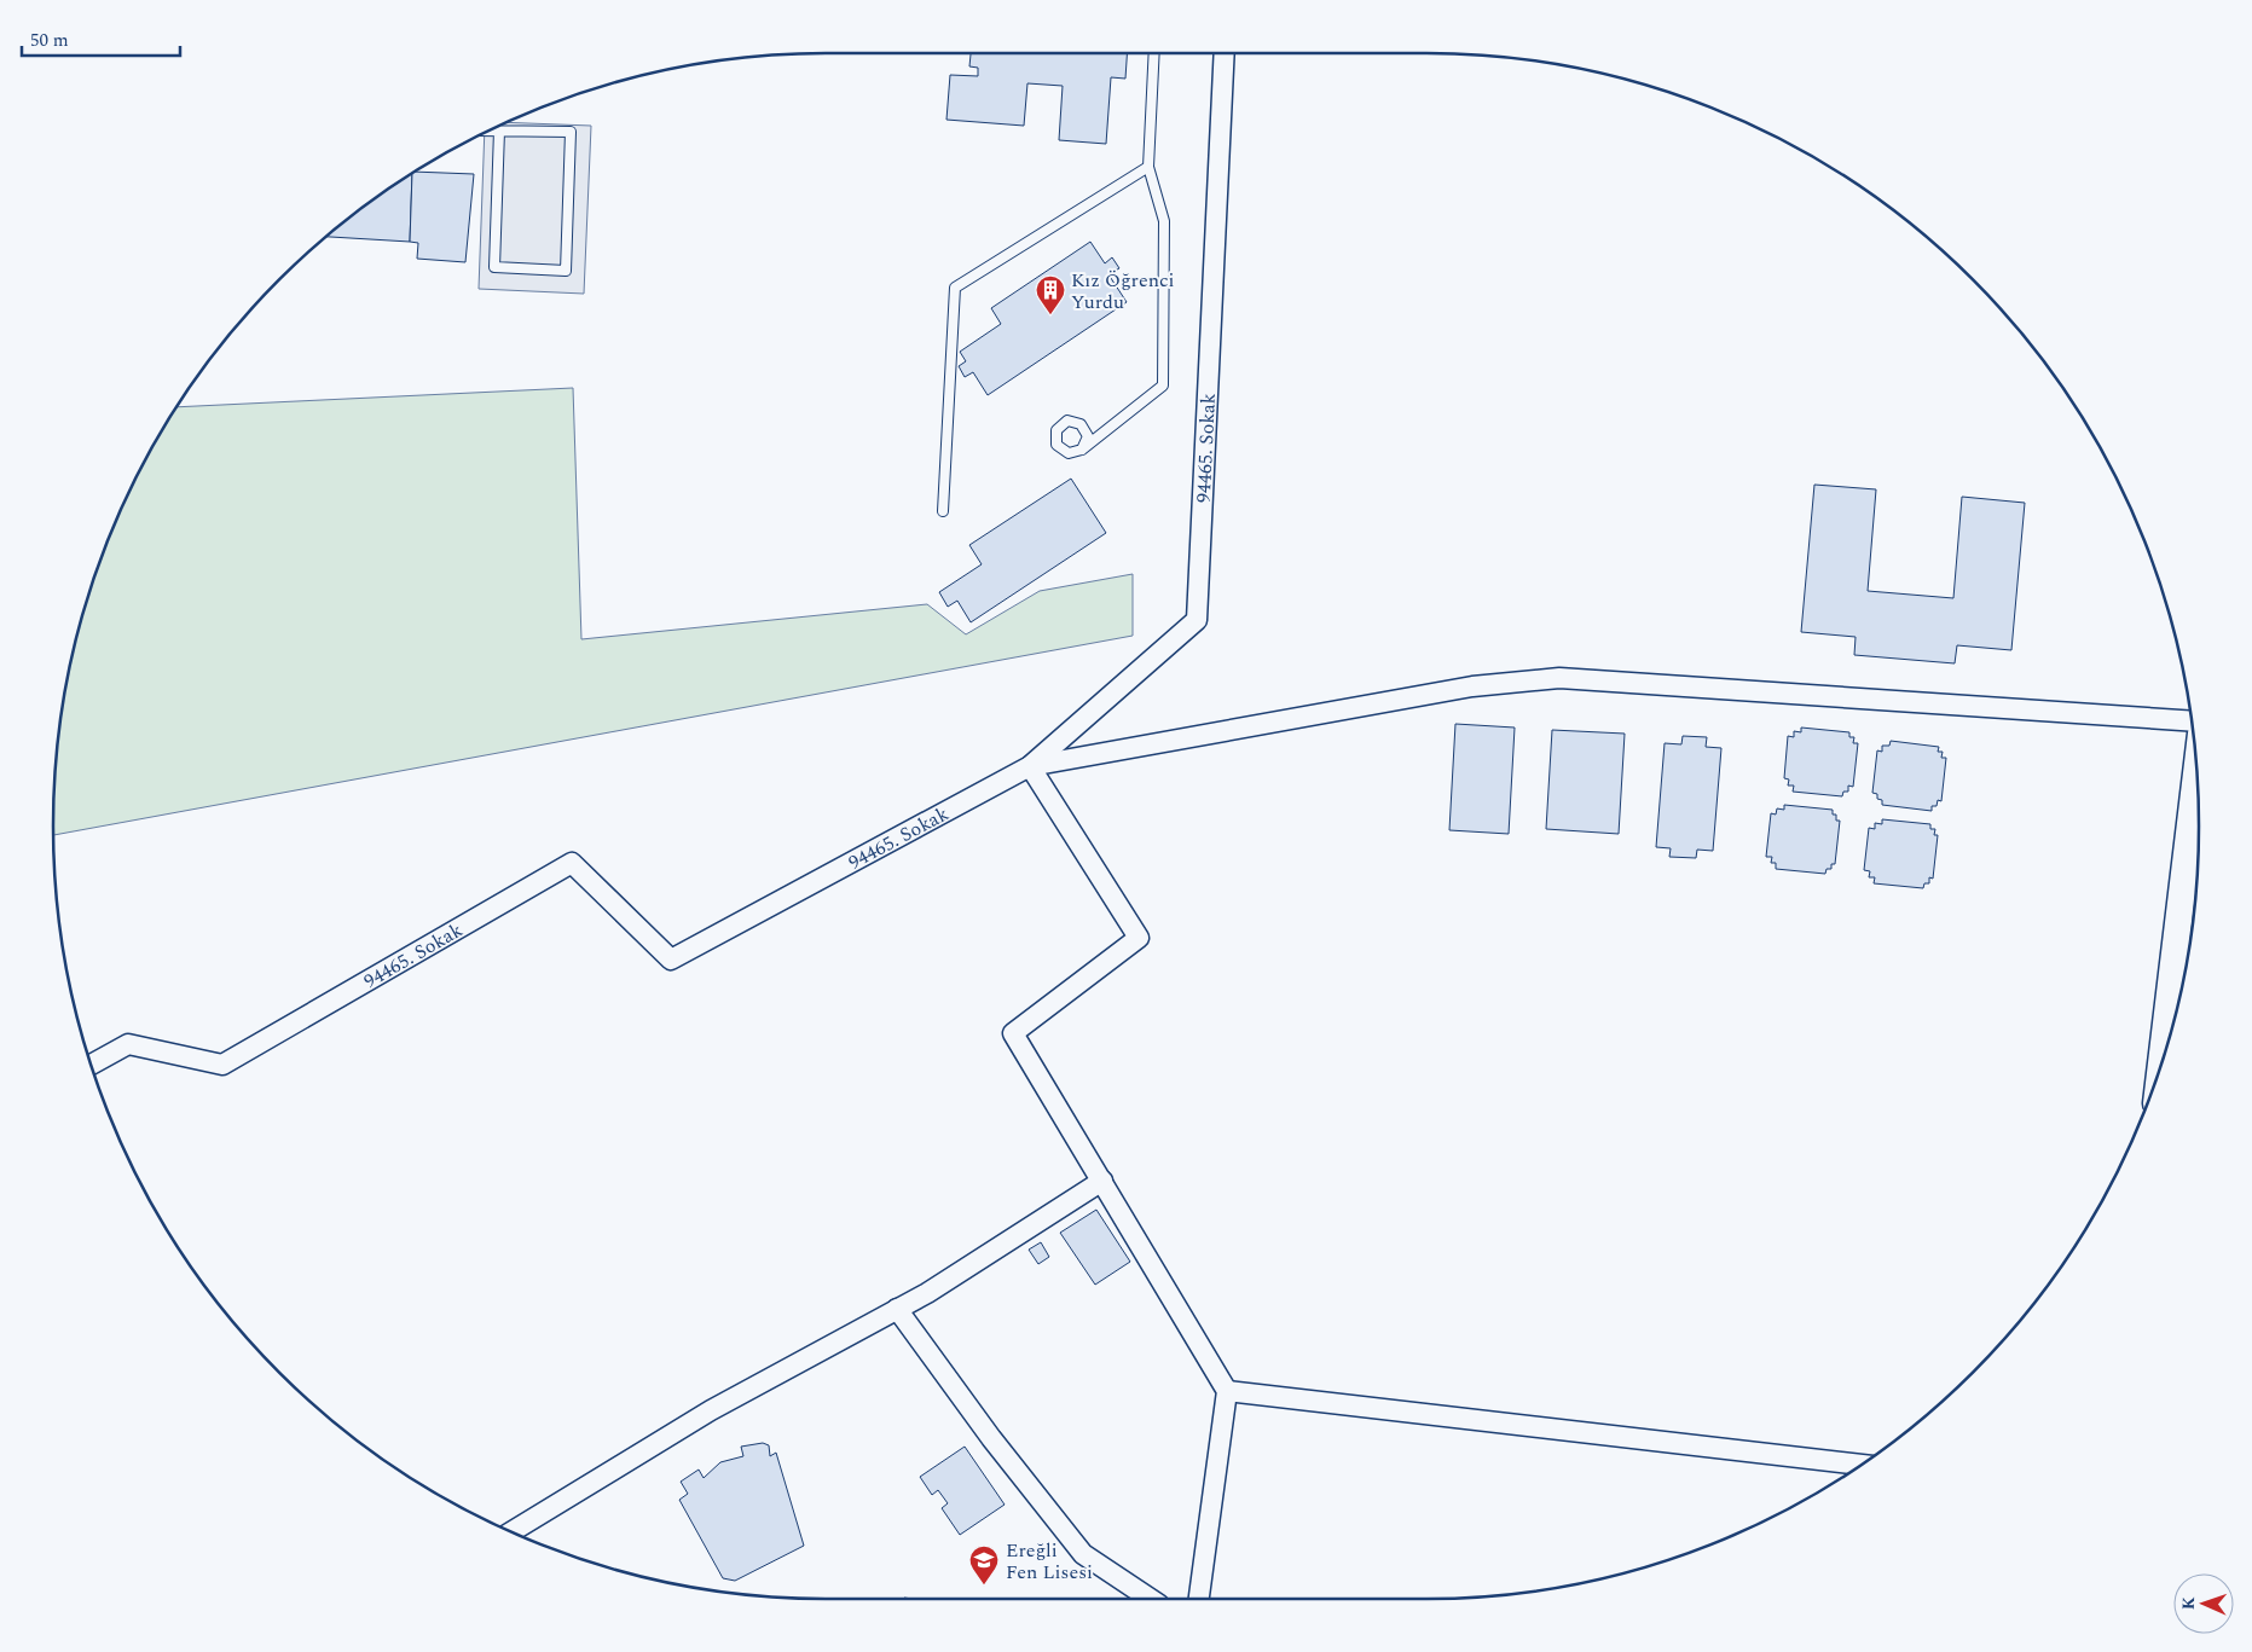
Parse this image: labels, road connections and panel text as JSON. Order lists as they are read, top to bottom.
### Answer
{
  "streets": {
    "street": ["94465. Sokak"]
  },
  "places": {
    "building": ["Kız Öğrenci Yurdu"],
    "school or university": ["Ereğli Fen Lisesi"]
  },
  "scale_bar": "50 m",
  "north": "left"
}
